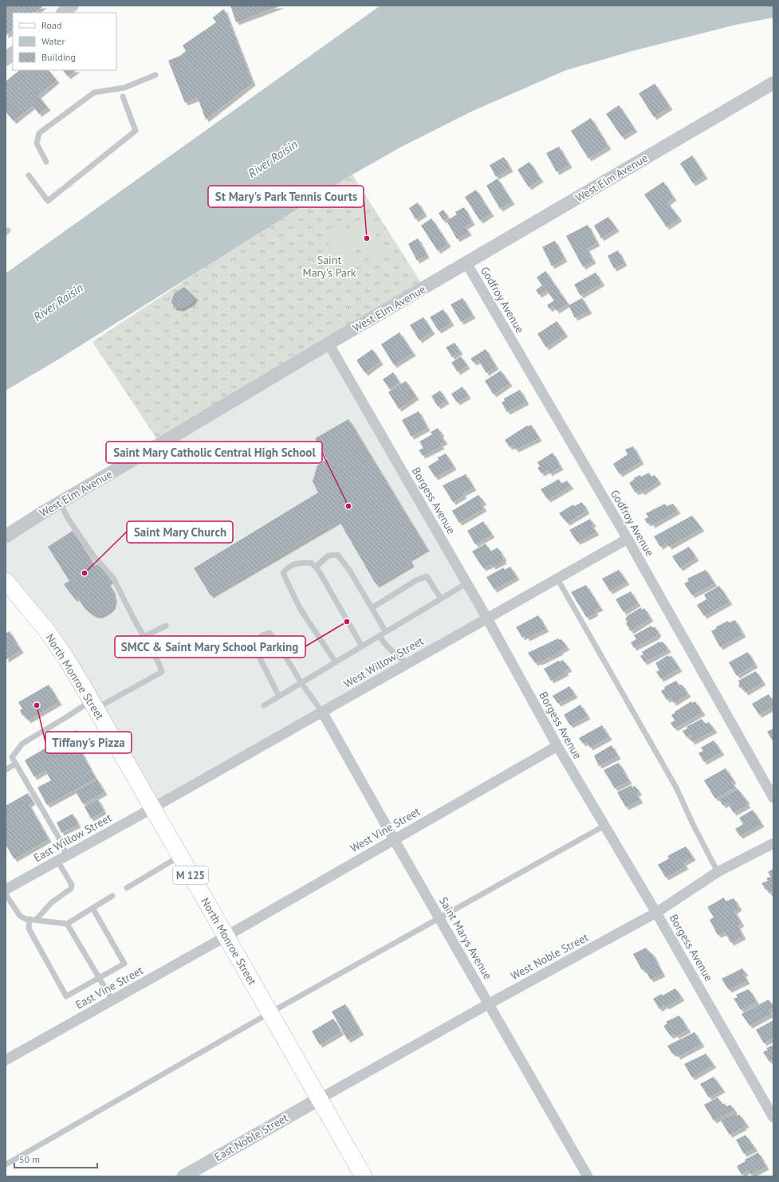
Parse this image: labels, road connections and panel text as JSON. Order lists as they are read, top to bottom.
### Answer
{
  "streets": {
    "main road": ["North Monroe Street", "M 125"],
    "street": [
      "West Elm Avenue",
      "Godfroy Avenue",
      "Borgess Avenue",
      "West Willow Street",
      "West Vine Street",
      "East Willow Street",
      "Saint Marys Avenue",
      "West Noble Street",
      "East Vine Street",
      "East Noble Street"
    ]
  },
  "crossings": [
    ["West Elm Avenue", "Godfroy Avenue"],
    ["West Elm Avenue", "Borgess Avenue"],
    ["Godfroy Avenue", "West Willow Street"],
    ["Borgess Avenue", "West Willow Street"],
    ["Borgess Avenue", "West Vine Street"],
    ["Borgess Avenue", "West Noble Street"],
    ["West Willow Street", "North Monroe Street"],
    ["West Willow Street", "East Willow Street"],
    ["West Willow Street", "Saint Marys Avenue"],
    ["North Monroe Street", "West Vine Street"],
    ["North Monroe Street", "East Willow Street"],
    ["North Monroe Street", "West Noble Street"],
    ["North Monroe Street", "East Vine Street"],
    ["North Monroe Street", "East Noble Street"],
    ["West Vine Street", "Saint Marys Avenue"],
    ["West Vine Street", "East Vine Street"],
    ["Saint Marys Avenue", "West Noble Street"],
    ["West Noble Street", "East Noble Street"]
  ],
  "water": ["River Raisin"],
  "parks": ["Saint Mary's Park"],
  "places": [
    "St Mary's Park Tennis Courts",
    "Saint Mary Catholic Central High School",
    "Saint Mary Church",
    "SMCC & Saint Mary School Parking",
    "Tiffany's Pizza"
  ],
  "legend": ["Road", "Water", "Building"],
  "scale_bar": "50 m"
}
